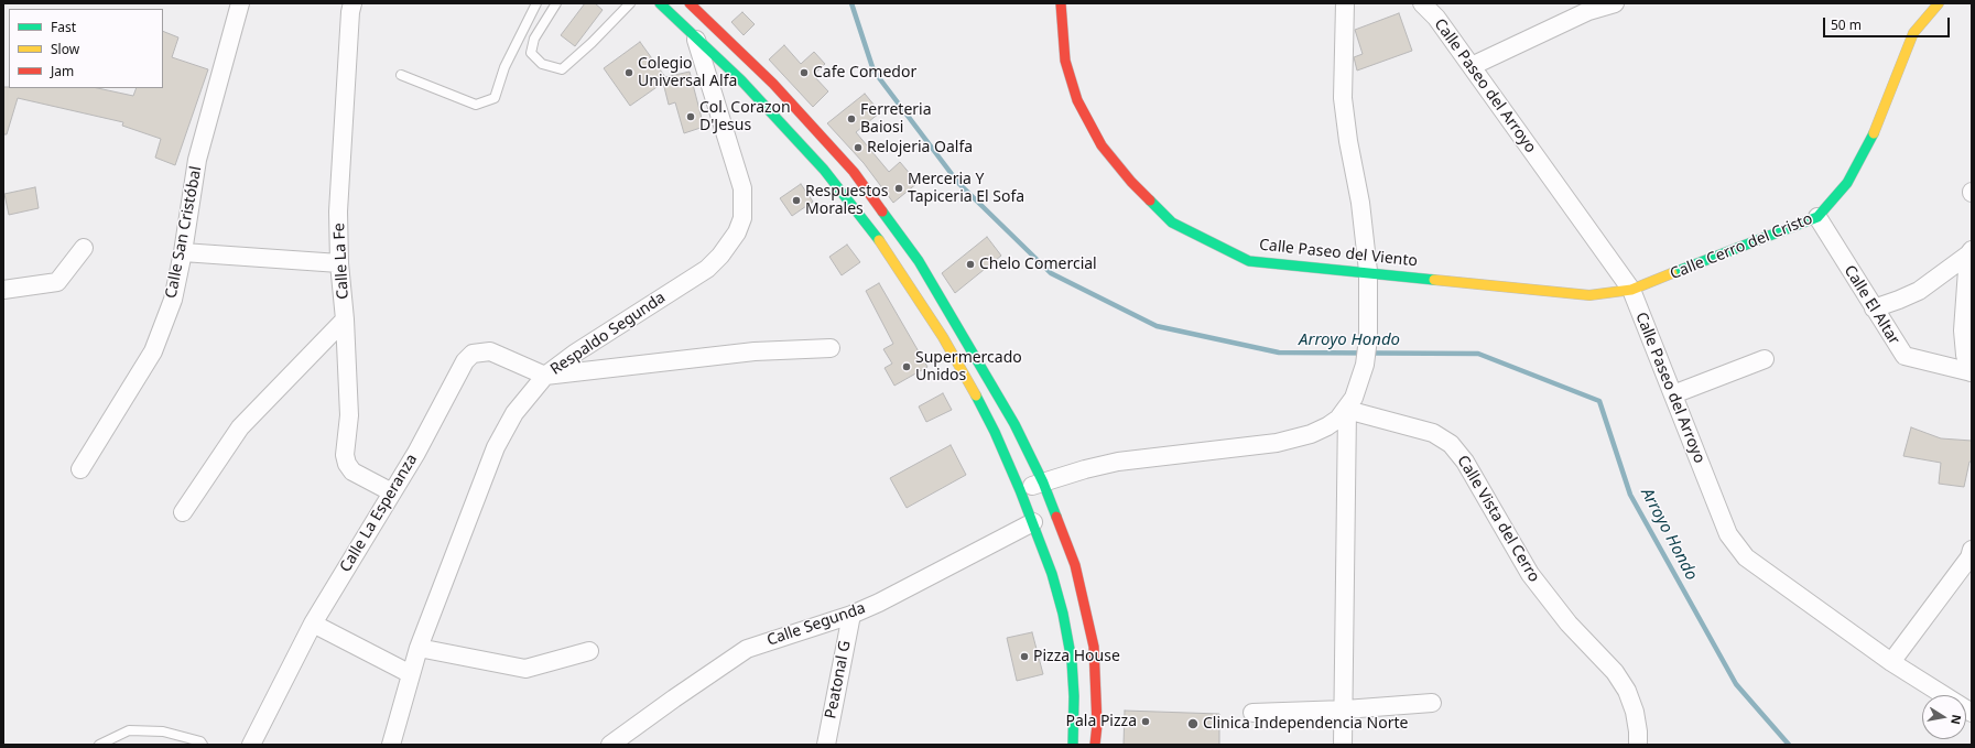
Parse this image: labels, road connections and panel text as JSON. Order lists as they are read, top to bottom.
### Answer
{
  "streets": {
    "main road": ["Calle Cerro del Cristo", "Calle Paseo del Viento"],
    "street": [
      "Calle Paseo del Arroyo",
      "Calle San Cristóbal",
      "Calle La Fe",
      "Calle El Altar",
      "Respaldo Segunda",
      "Calle La Esperanza",
      "Calle Vista del Cerro",
      "Calle Segunda",
      "Peatonal G"
    ]
  },
  "crossings": [
    ["Calle Paseo del Arroyo", "Calle Cerro del Cristo"],
    ["Calle Paseo del Arroyo", "Calle Paseo del Viento"],
    ["Calle Cerro del Cristo", "Calle Paseo del Viento"],
    ["Calle Cerro del Cristo", "Calle El Altar"],
    ["Calle La Fe", "Calle La Esperanza"],
    ["Respaldo Segunda", "Calle La Esperanza"],
    ["Calle Segunda", "Peatonal G"]
  ],
  "water": ["Arroyo Hondo"],
  "places": [
    "Colegio Universal Alfa",
    "Cafe Comedor",
    "Col. Corazon D'Jesus",
    "Ferreteria Baiosi",
    "Relojeria Oalfa",
    "Merceria Y Tapiceria El Sofa",
    "Respuestos Morales",
    "Chelo Comercial",
    "Supermercado Unidos",
    "Pizza House",
    "Pala Pizza",
    "Clinica Independencia Norte"
  ],
  "legend": ["Fast", "Slow", "Jam"],
  "scale_bar": "50 m",
  "north": "right"
}
